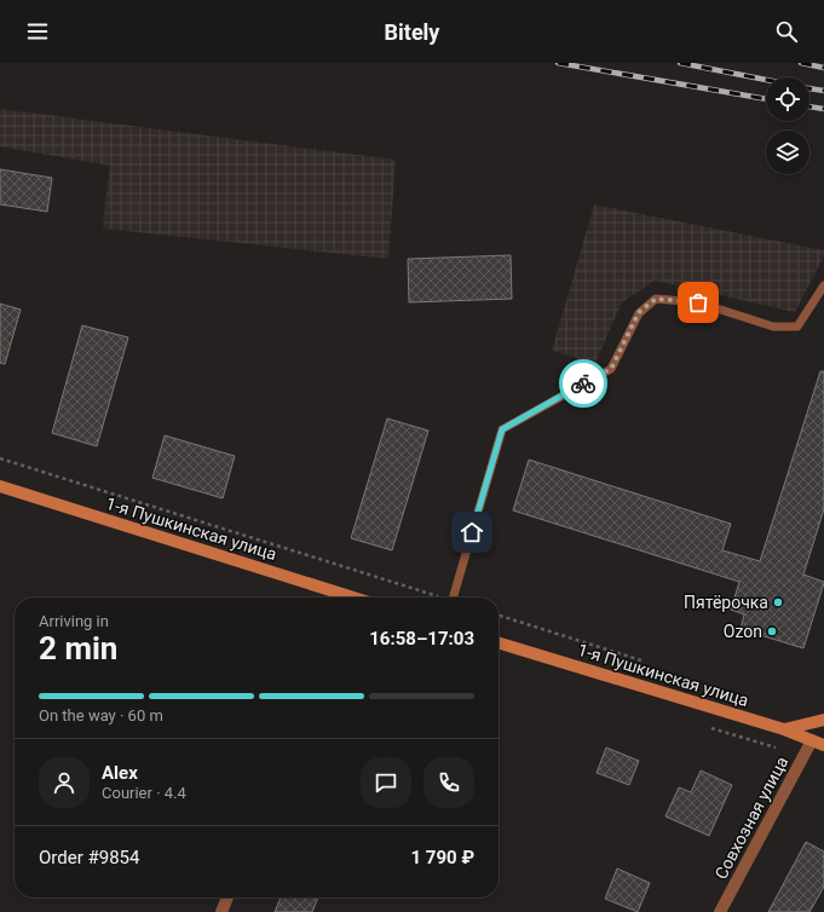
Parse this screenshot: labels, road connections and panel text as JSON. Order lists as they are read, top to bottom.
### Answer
{
  "streets": {
    "main road": ["1-я Пушкинская улица"],
    "street": ["Совхозная улица"]
  },
  "crossings": [
    ["1-я Пушкинская улица", "Совхозная улица"]
  ],
  "places": ["Пятёрочка", "Ozon"],
  "page": {
    "header": "Bitely",
    "heading": ["2 min", "Arriving in", "16:58–17:03"],
    "panel": [
      "Alex",
      "Courier · 4.4",
      "Order #9854",
      "1 790 ₽"
    ],
    "bar": "On the way · 60 m"
  }
}
